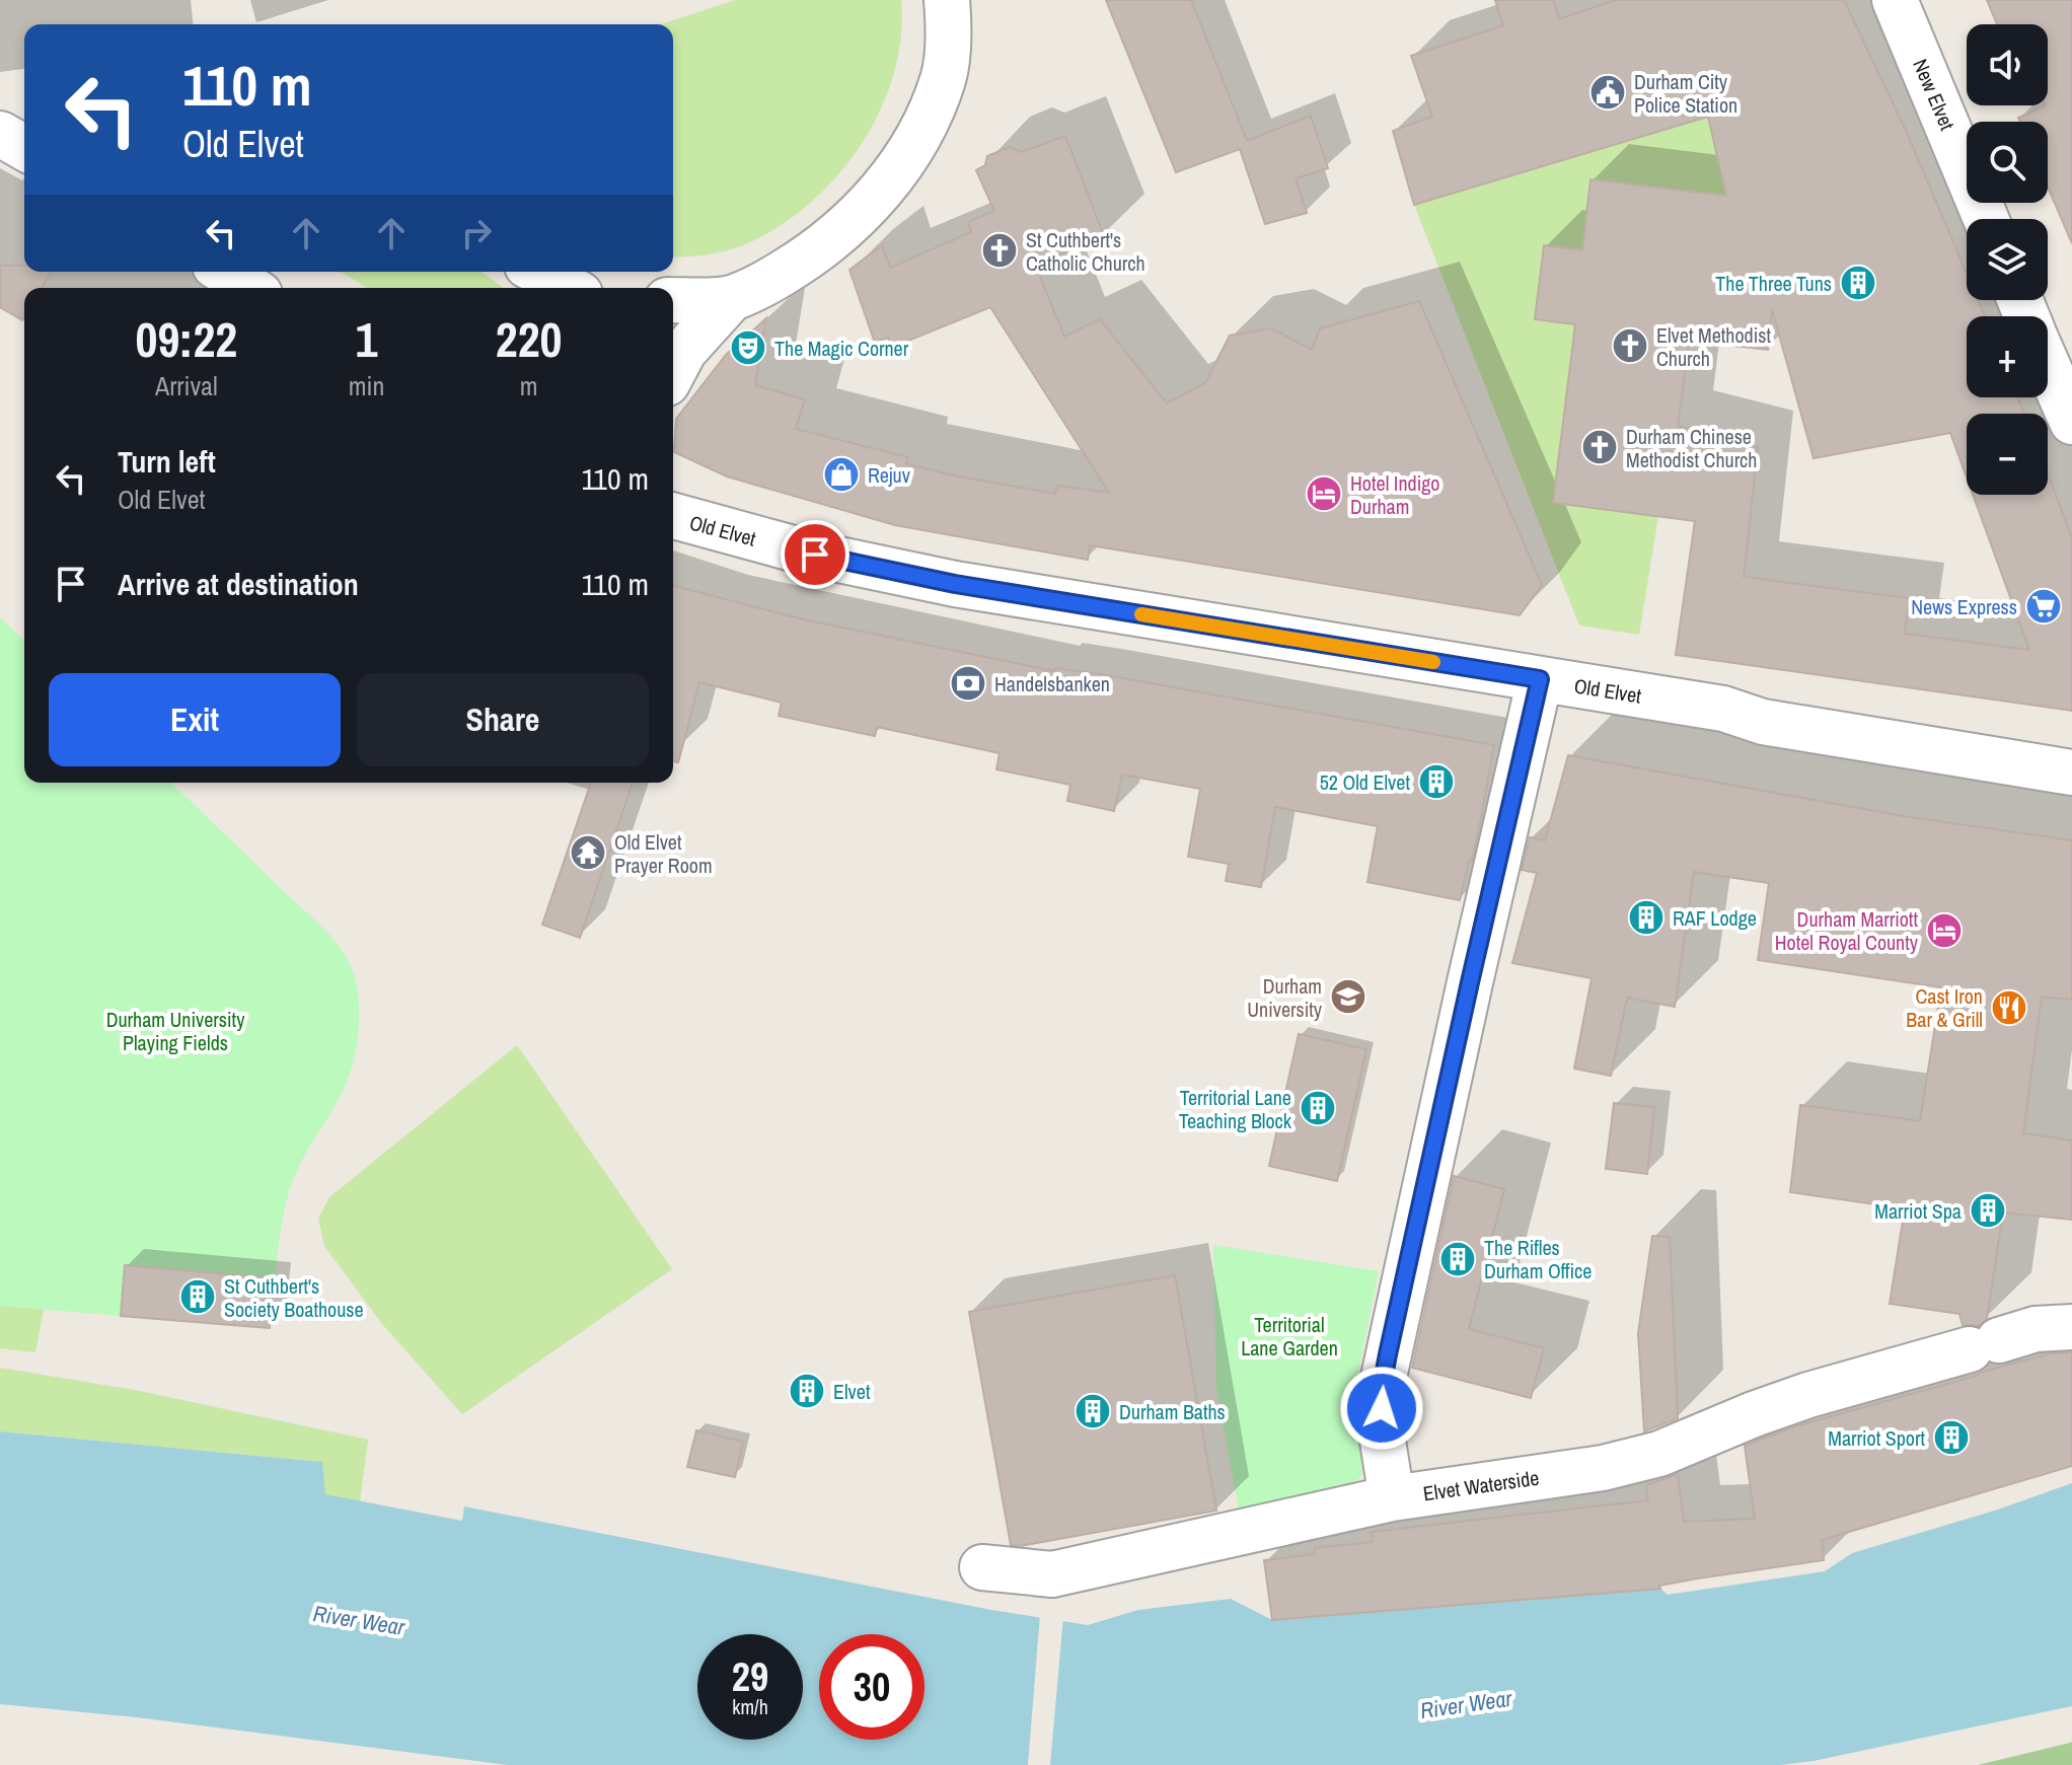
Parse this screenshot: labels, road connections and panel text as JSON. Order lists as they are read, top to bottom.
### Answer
{
  "streets": {
    "street": ["New Elvet", "Old Elvet", "Elvet Waterside"]
  },
  "water": ["River Wear"],
  "parks": ["Durham University Playing Fields", "Territorial Lane Garden"],
  "places": {
    "public building": ["Durham City Police Station"],
    "church": ["St Cuthbert's Catholic Church", "Elvet Methodist Church", "Durham Chinese Methodist Church"],
    "building": [
      "The Three Tuns",
      "52 Old Elvet",
      "RAF Lodge",
      "Territorial Lane Teaching Block",
      "Marriot Spa",
      "The Rifles Durham Office",
      "St Cuthbert's Society Boathouse",
      "Elvet",
      "Durham Baths",
      "Marriot Sport"
    ],
    "theatre": ["The Magic Corner"],
    "shop": ["Rejuv"],
    "hotel": ["Hotel Indigo Durham", "Durham Marriott Hotel Royal County"],
    "supermarket": ["News Express"],
    "bank": ["Handelsbanken"],
    "temple": ["Old Elvet Prayer Room"],
    "school or university": ["Durham University"],
    "restaurant": ["Cast Iron Bar & Grill"]
  },
  "page": {
    "map_buttons": ["+", "−"],
    "turn": ["110 m", "Old Elvet"],
    "eta": [
      "09:22",
      "Arrival",
      "1",
      "min",
      "220",
      "m"
    ],
    "list": [
      {
        "name": "Turn left",
        "note": "Old Elvet",
        "value": "110 m"
      },
      {
        "name": "Arrive at destination",
        "value": "110 m"
      }
    ],
    "buttons": ["Exit", "Share"],
    "speed": "29 km/h",
    "limit": "30"
  }
}
